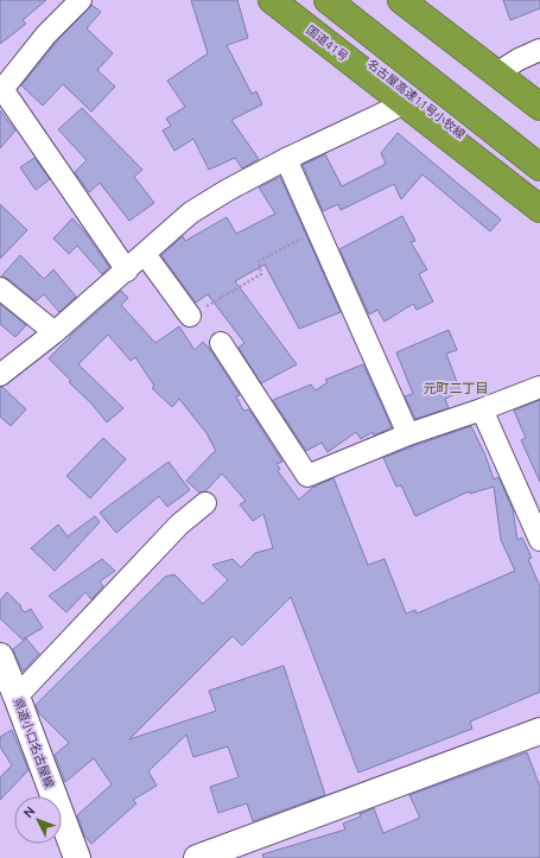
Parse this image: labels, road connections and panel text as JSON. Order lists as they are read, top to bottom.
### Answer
{
  "streets": {
    "highway": ["国道41号", "名古屋高速11号小牧線"],
    "street": ["県道小口名古屋線"]
  },
  "districts": ["元町二丁目"],
  "north": "top left"
}
